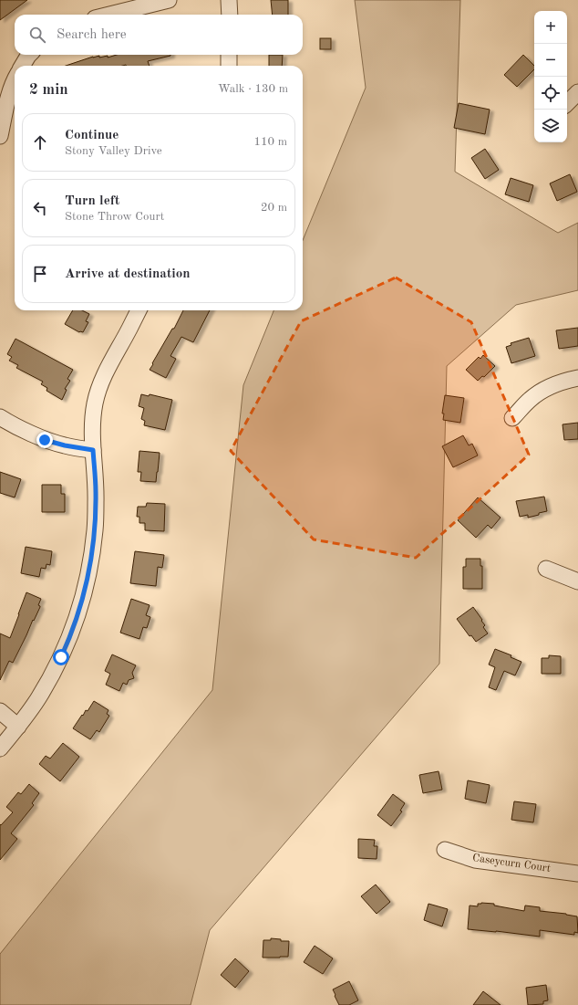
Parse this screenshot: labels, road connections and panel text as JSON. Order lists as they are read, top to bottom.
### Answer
{
  "streets": {
    "street": ["Caseycurn Court"]
  },
  "page": {
    "map_buttons": ["+", "−"],
    "search": "Search here",
    "heading": ["2 min", "Walk · 130 m"],
    "list": [
      ["Continue", "Stony Valley Drive", "110 m"],
      ["Turn left", "Stone Throw Court", "20 m"],
      "Arrive at destination"
    ]
  }
}
